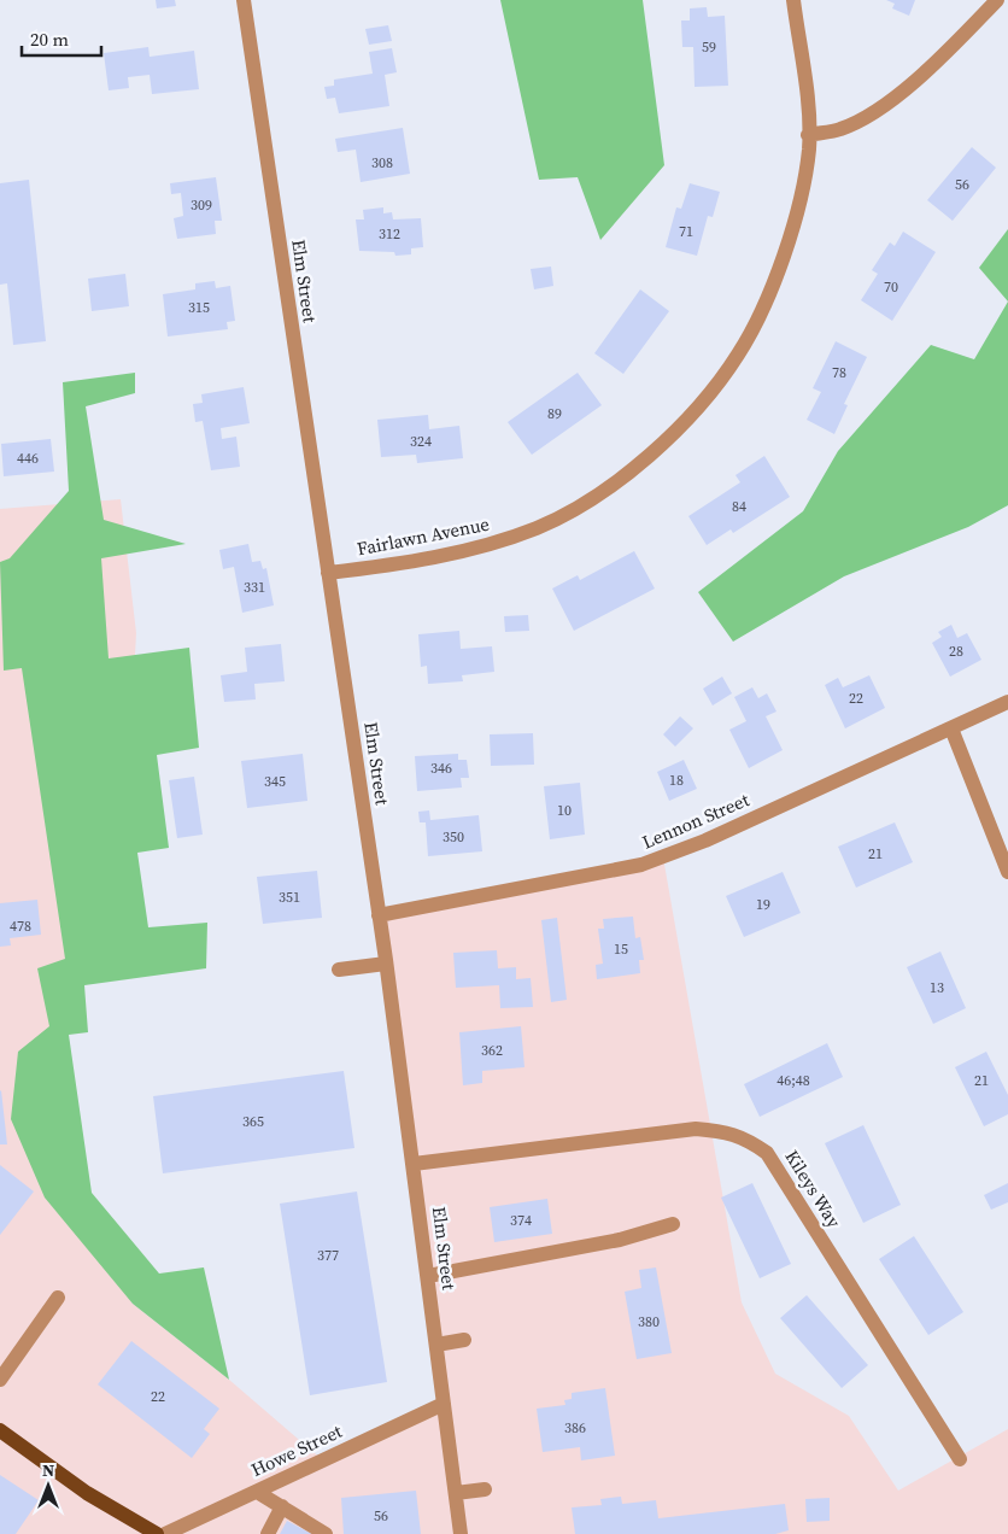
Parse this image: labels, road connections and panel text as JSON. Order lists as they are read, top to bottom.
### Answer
{
  "streets": {
    "street": [
      "Elm Street",
      "Fairlawn Avenue",
      "Lennon Street",
      "Kileys Way",
      "Howe Street"
    ]
  },
  "crossings": [
    ["Elm Street", "Fairlawn Avenue"],
    ["Elm Street", "Lennon Street"],
    ["Elm Street", "Kileys Way"],
    ["Elm Street", "Howe Street"]
  ],
  "house_numbers": [
    "59",
    "308",
    "56",
    "309",
    "71",
    "312",
    "70",
    "315",
    "78",
    "89",
    "324",
    "446",
    "84",
    "331",
    "28",
    "22",
    "346",
    "18",
    "345",
    "10",
    "350",
    "21",
    "351",
    "19",
    "478",
    "15",
    "13",
    "362",
    "46;48",
    "21",
    "365",
    "374",
    "377",
    "380",
    "22",
    "386",
    "56"
  ],
  "scale_bar": "20 m",
  "north": "top"
}
